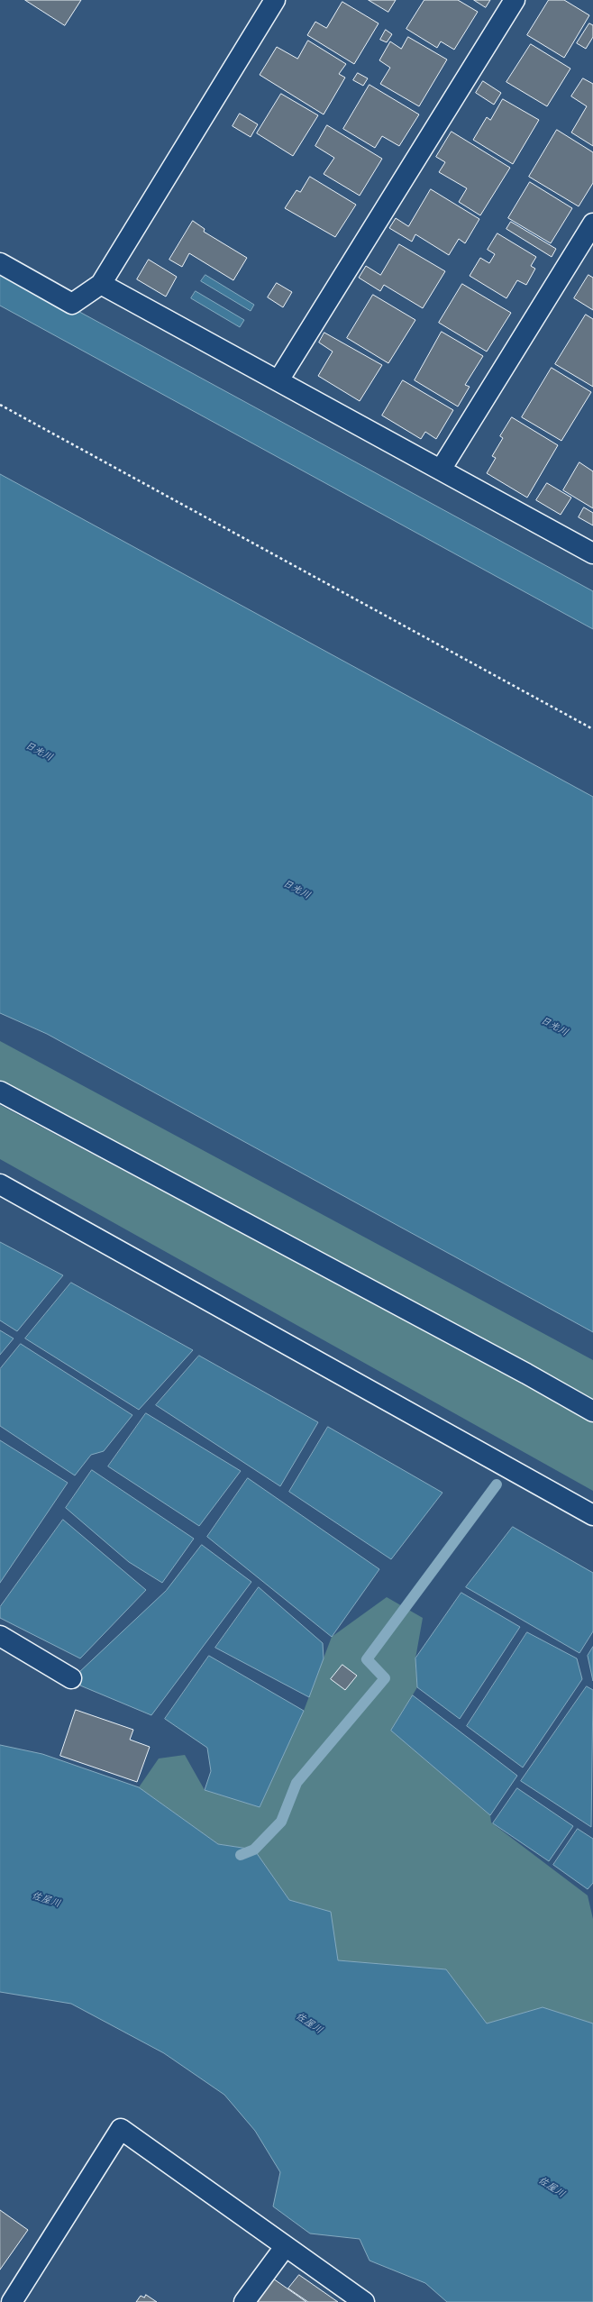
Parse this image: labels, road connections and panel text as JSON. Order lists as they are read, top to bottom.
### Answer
{
  "water": ["日光川", "佐屋川"]
}
